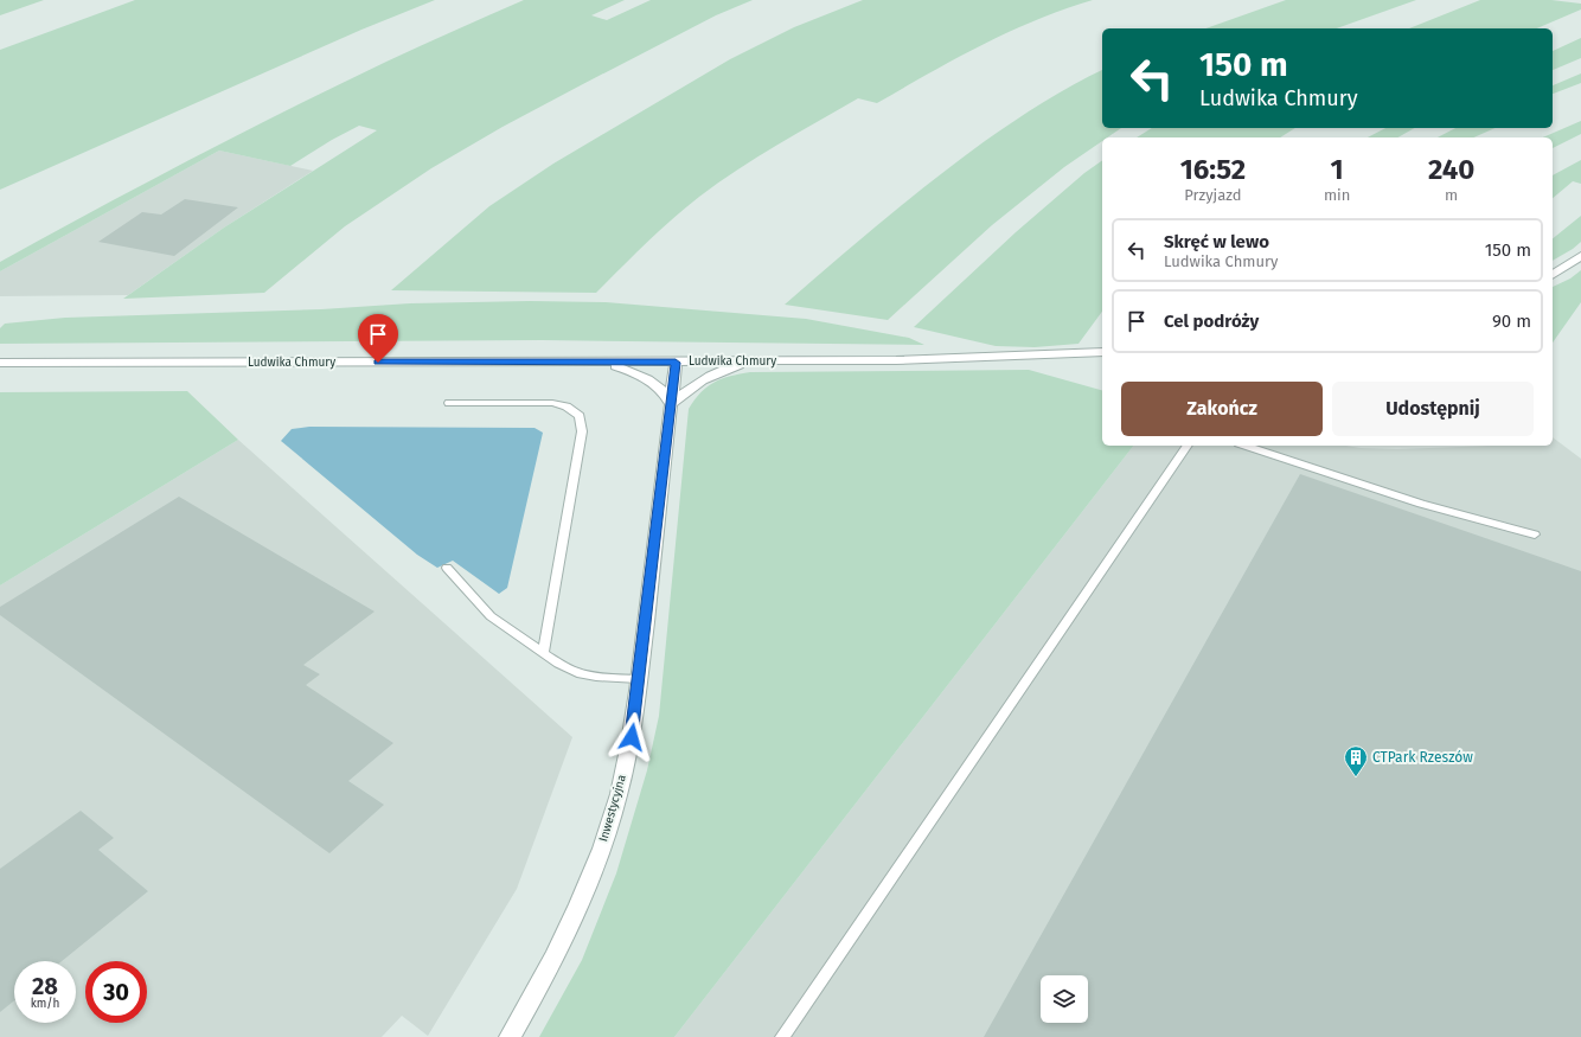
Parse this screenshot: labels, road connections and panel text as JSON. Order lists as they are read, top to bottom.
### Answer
{
  "streets": {
    "street": ["Ludwika Chmury", "Inwestycyjna"]
  },
  "crossings": [
    ["Ludwika Chmury", "Inwestycyjna"]
  ],
  "places": {
    "building": ["CTPark Rzeszów"]
  },
  "page": {
    "turn": ["150 m", "Ludwika Chmury"],
    "eta": [
      "16:52",
      "Przyjazd",
      "1",
      "min",
      "240",
      "m"
    ],
    "list": [
      {
        "name": "Skręć w lewo",
        "note": "Ludwika Chmury",
        "value": "150 m"
      },
      {
        "name": "Cel podróży",
        "value": "90 m"
      }
    ],
    "buttons": ["Zakończ", "Udostępnij"],
    "speed": "28 km/h",
    "limit": "30"
  }
}
